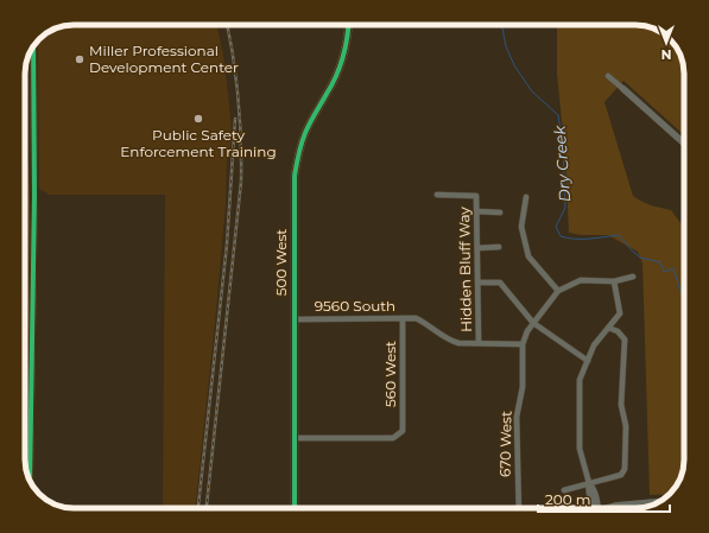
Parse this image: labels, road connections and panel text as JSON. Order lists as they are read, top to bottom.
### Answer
{
  "streets": {
    "main road": ["500 West"],
    "street": [
      "Hidden Bluff Way",
      "9560 South",
      "560 West",
      "670 West"
    ]
  },
  "crossings": [
    ["500 West", "9560 South"],
    ["500 West", "560 West"],
    ["Hidden Bluff Way", "9560 South"],
    ["9560 South", "560 West"]
  ],
  "water": ["Dry Creek"],
  "places": ["Miller Professional Development Center", "Public Safety Enforcement Training"],
  "scale_bar": "200 m",
  "north": "bottom"
}
